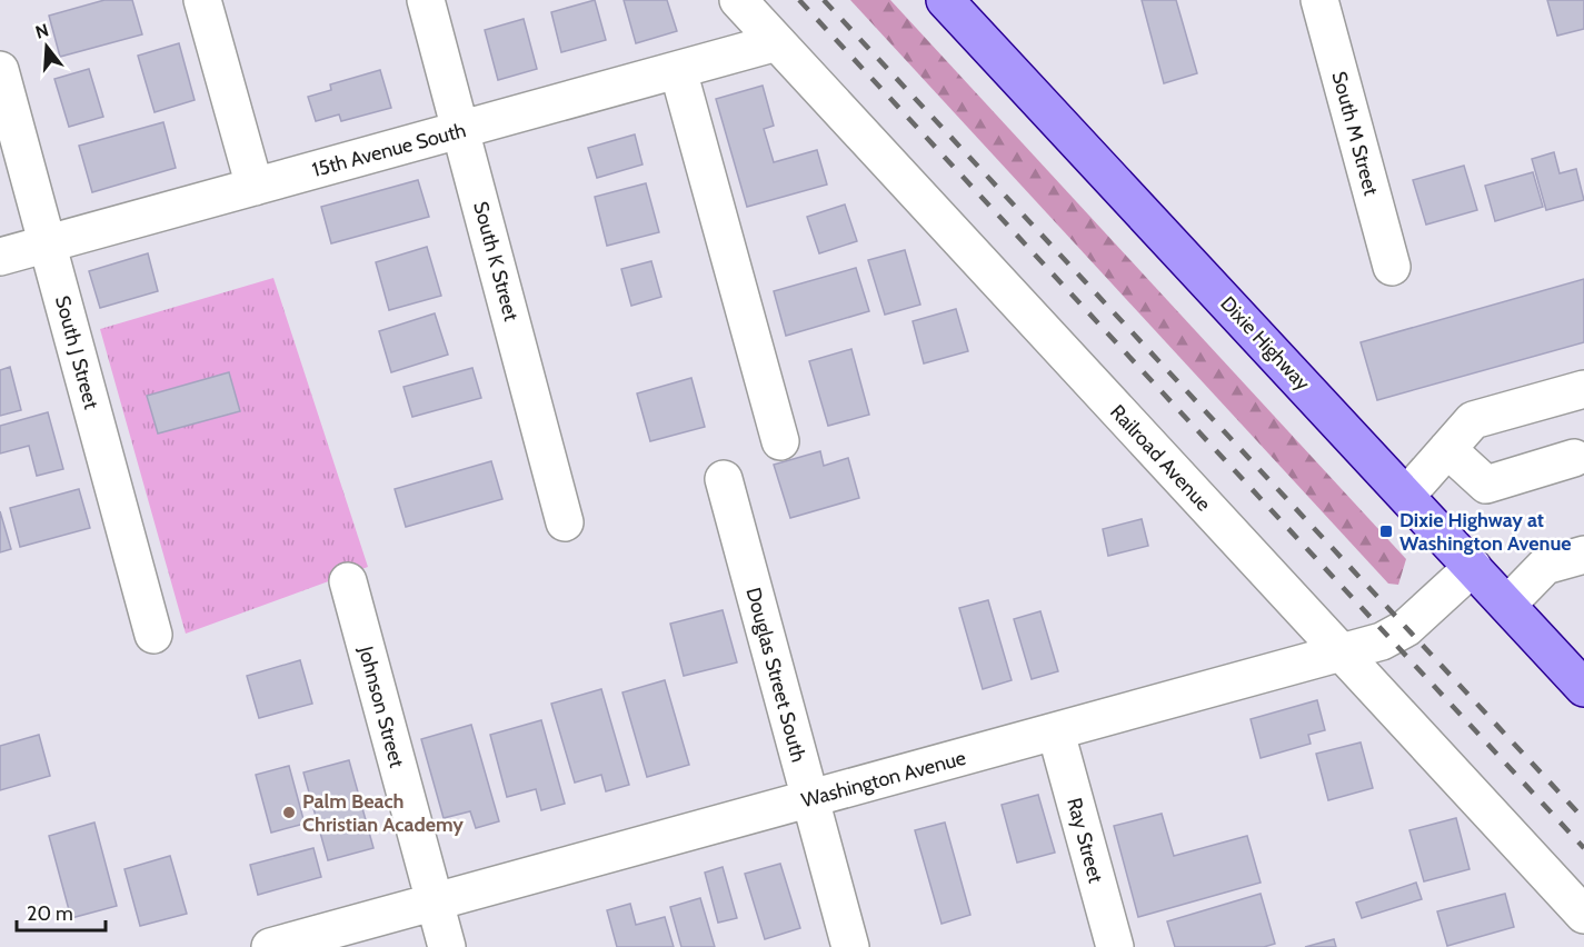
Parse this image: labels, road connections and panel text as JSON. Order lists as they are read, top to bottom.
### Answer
{
  "streets": {
    "main road": ["Dixie Highway"],
    "street": [
      "South M Street",
      "15th Avenue South",
      "South K Street",
      "South J Street",
      "Railroad Avenue",
      "Douglas Street South",
      "Johnson Street",
      "Washington Avenue",
      "Ray Street"
    ]
  },
  "crossings": [
    ["15th Avenue South", "South K Street"],
    ["15th Avenue South", "South J Street"],
    ["15th Avenue South", "Railroad Avenue"],
    ["Dixie Highway", "Washington Avenue"],
    ["Railroad Avenue", "Washington Avenue"],
    ["Douglas Street South", "Washington Avenue"],
    ["Johnson Street", "Washington Avenue"],
    ["Washington Avenue", "Ray Street"]
  ],
  "places": {
    "transit": ["Dixie Highway at Washington Avenue"],
    "other": ["Palm Beach Christian Academy"]
  },
  "scale_bar": "20 m",
  "north": "top"
}
